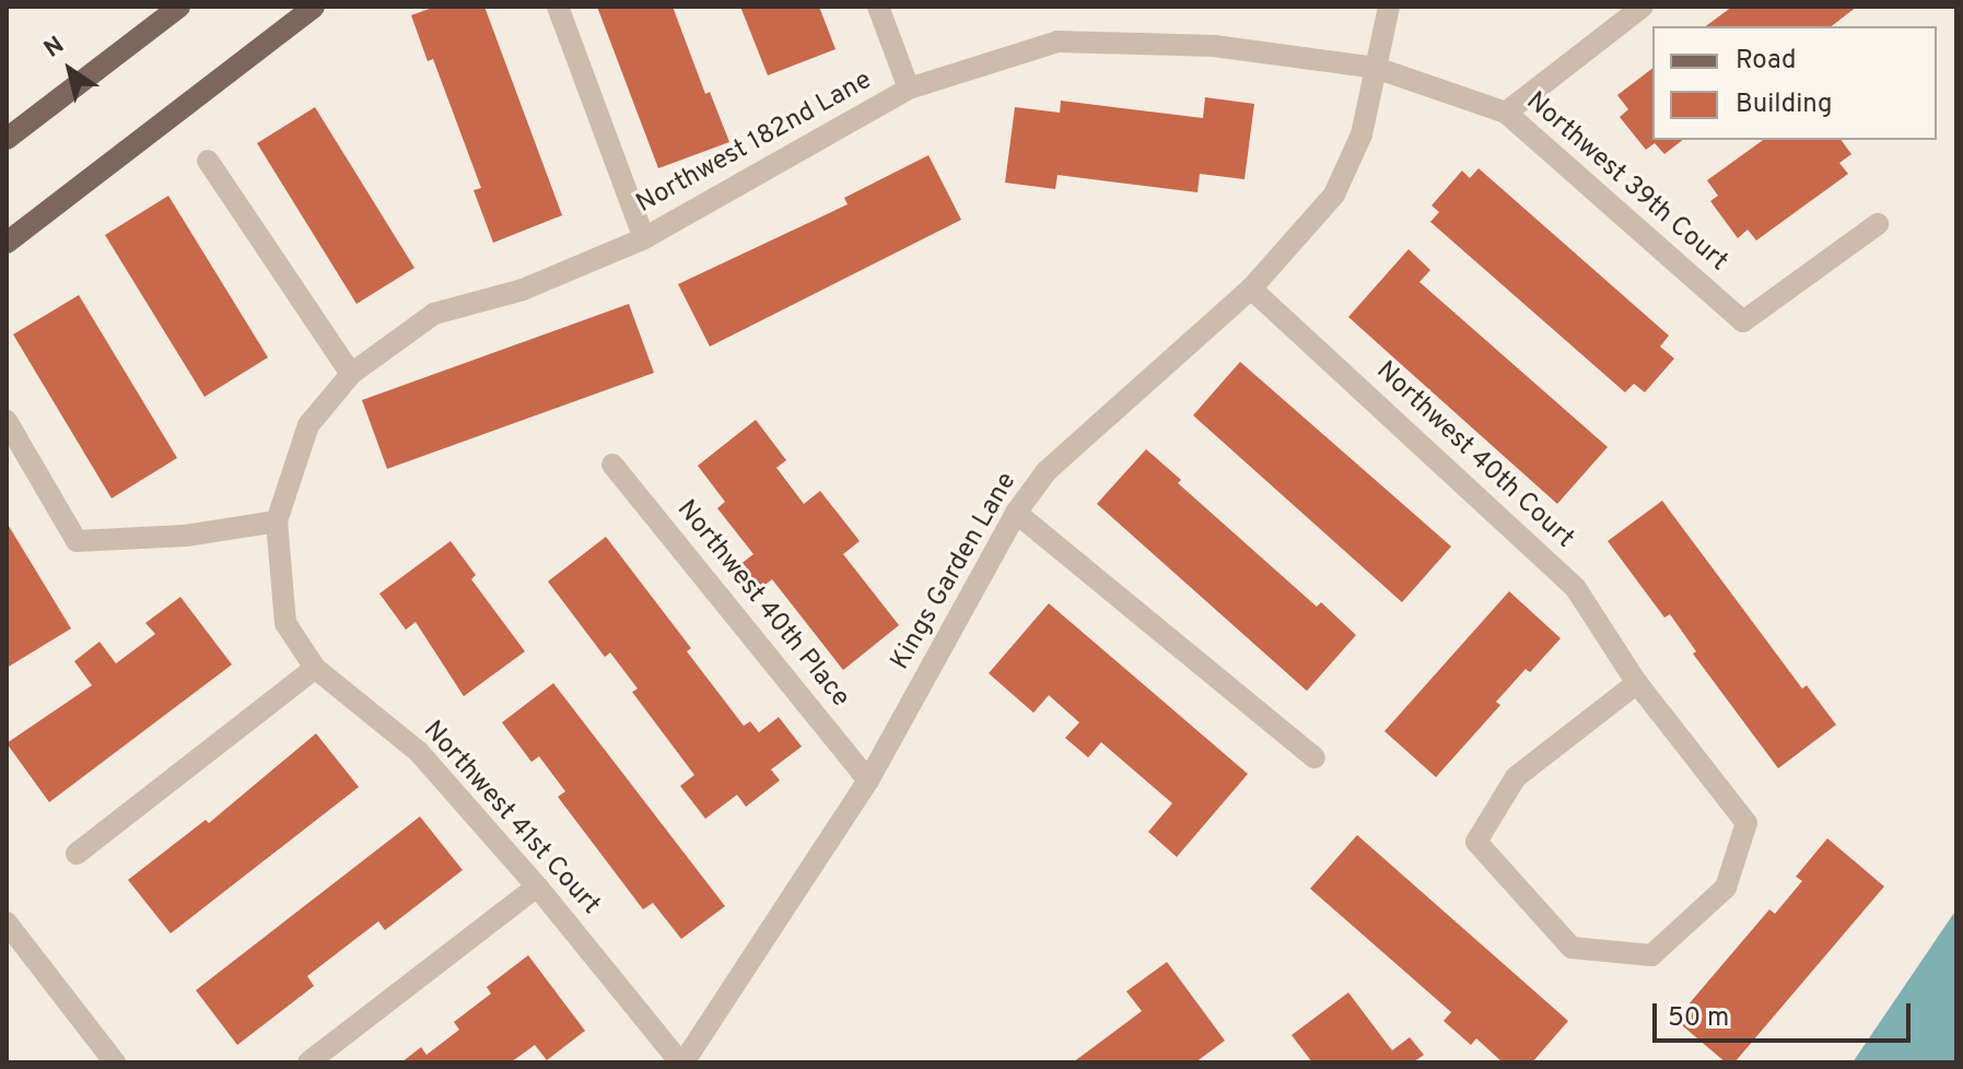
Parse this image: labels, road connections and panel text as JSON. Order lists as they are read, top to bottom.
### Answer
{
  "streets": {
    "street": [
      "Northwest 182nd Lane",
      "Northwest 39th Court",
      "Northwest 40th Court",
      "Kings Garden Lane",
      "Northwest 40th Place",
      "Northwest 41st Court"
    ]
  },
  "crossings": [
    ["Northwest 182nd Lane", "Northwest 39th Court"],
    ["Northwest 182nd Lane", "Kings Garden Lane"],
    ["Northwest 182nd Lane", "Northwest 41st Court"],
    ["Northwest 39th Court", "Kings Garden Lane"],
    ["Northwest 40th Court", "Kings Garden Lane"],
    ["Kings Garden Lane", "Northwest 40th Place"],
    ["Kings Garden Lane", "Northwest 41st Court"]
  ],
  "legend": ["Road", "Building"],
  "scale_bar": "50 m",
  "north": "top left"
}
